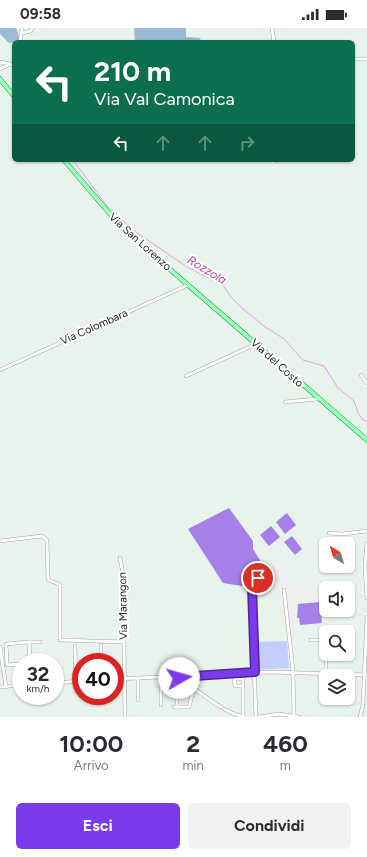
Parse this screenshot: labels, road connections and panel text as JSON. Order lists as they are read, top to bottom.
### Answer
{
  "streets": {
    "main road": ["Via San Lorenzo", "Via del Costo"],
    "street": ["Via Colombara", "Via Marangon"]
  },
  "crossings": [
    ["Via San Lorenzo", "Via Colombara"],
    ["Via San Lorenzo", "Via del Costo"],
    ["Via Colombara", "Via del Costo"]
  ],
  "water": ["Rozzola"],
  "north": "top left",
  "page": {
    "status": "09:58",
    "turn": ["210 m", "Via Val Camonica"],
    "speed": "32 km/h",
    "limit": "40",
    "eta": [
      "10:00",
      "Arrivo",
      "2",
      "min",
      "460",
      "m"
    ],
    "buttons": ["Esci", "Condividi"]
  }
}
